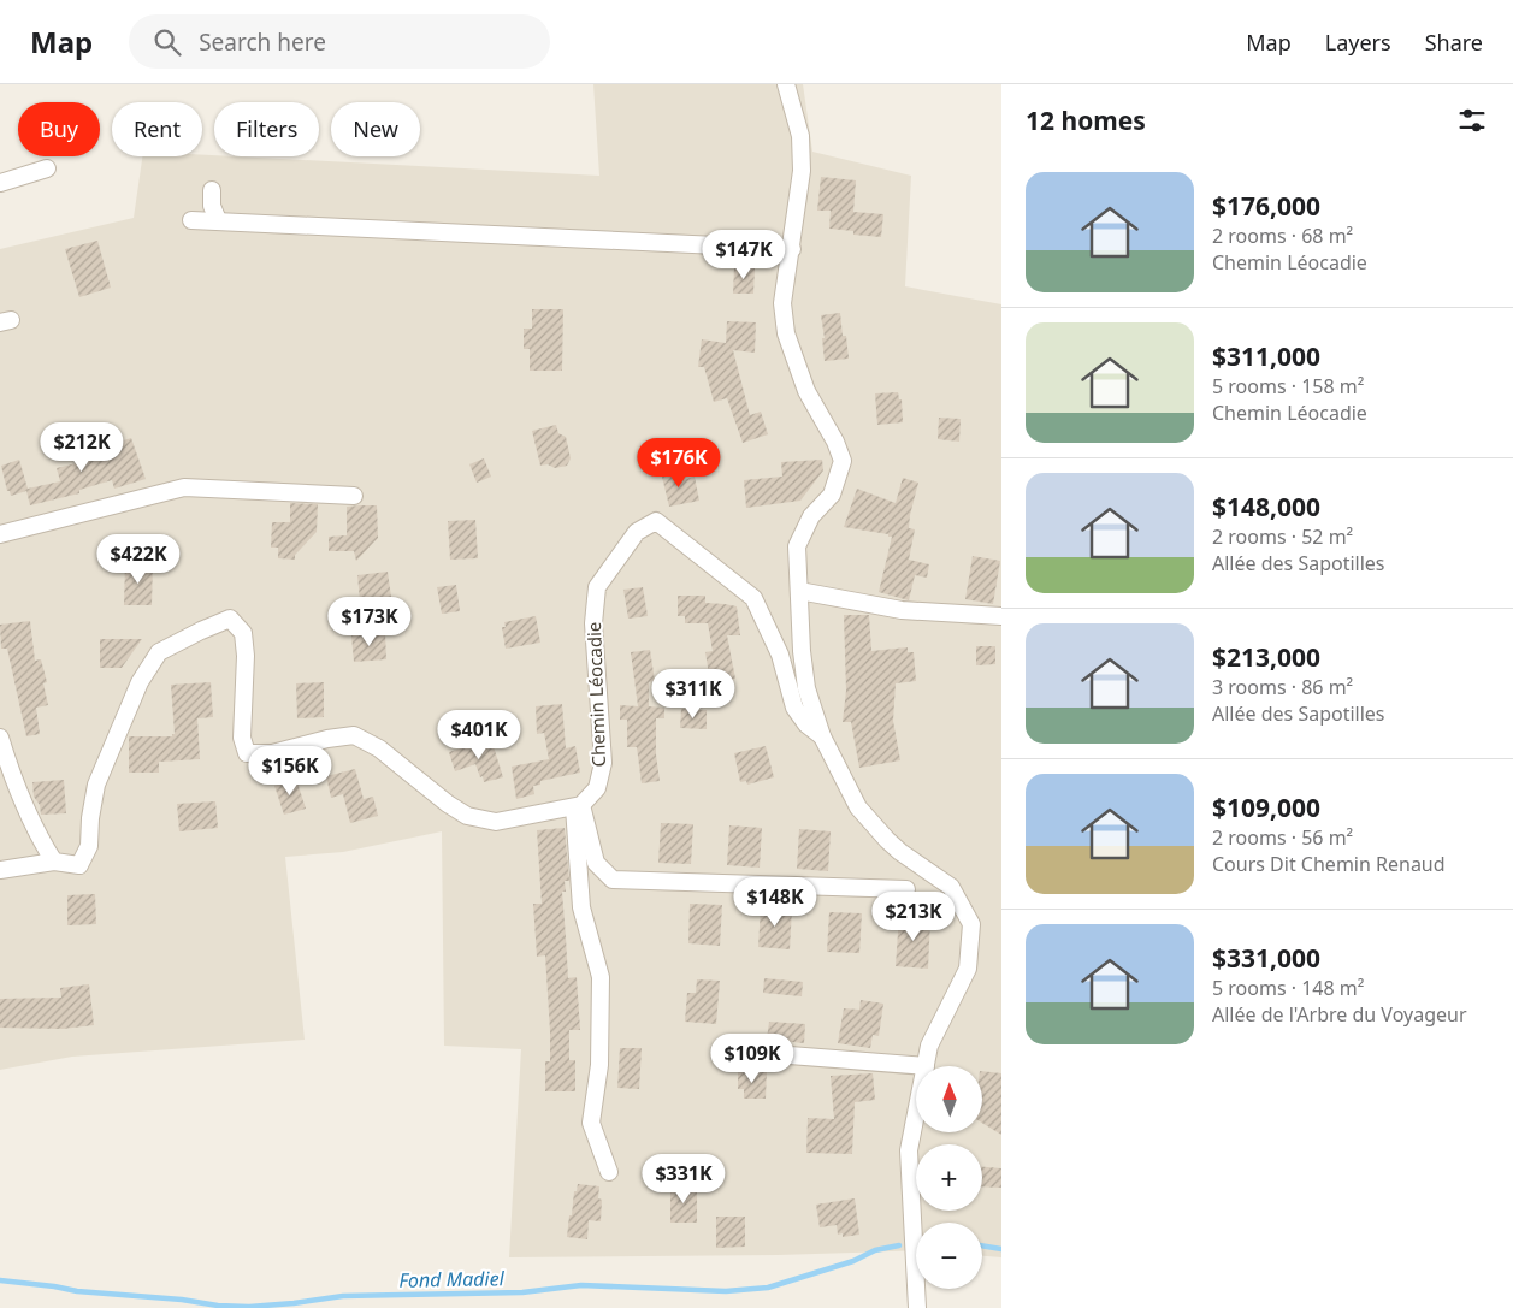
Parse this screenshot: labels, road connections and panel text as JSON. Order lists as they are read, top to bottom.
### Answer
{
  "streets": {
    "street": ["Chemin Léocadie"]
  },
  "water": ["Fond Madiel"],
  "north": "top",
  "page": {
    "header": "Map",
    "search": "Search here",
    "nav": ["Map", "Layers", "Share"],
    "heading": "12 homes",
    "chip": [
      "Buy",
      "Rent",
      "Filters",
      "New"
    ],
    "list": [
      {
        "name": "$176,000",
        "note": "2 rooms · 68 m² · Chemin Léocadie"
      },
      {
        "name": "$311,000",
        "note": "5 rooms · 158 m² · Chemin Léocadie"
      },
      {
        "name": "$148,000",
        "note": "2 rooms · 52 m² · Allée des Sapotilles"
      },
      {
        "name": "$213,000",
        "note": "3 rooms · 86 m² · Allée des Sapotilles"
      },
      {
        "name": "$109,000",
        "note": "2 rooms · 56 m² · Cours Dit Chemin Renaud"
      },
      {
        "name": "$331,000",
        "note": "5 rooms · 148 m² · Allée de l'Arbre du Voyageur"
      }
    ],
    "price": [
      "$147K",
      "$212K",
      "$176K",
      "$422K",
      "$173K",
      "$311K",
      "$401K",
      "$156K",
      "$148K",
      "$213K",
      "$109K",
      "$331K"
    ],
    "map_buttons": ["+", "−"]
  }
}
